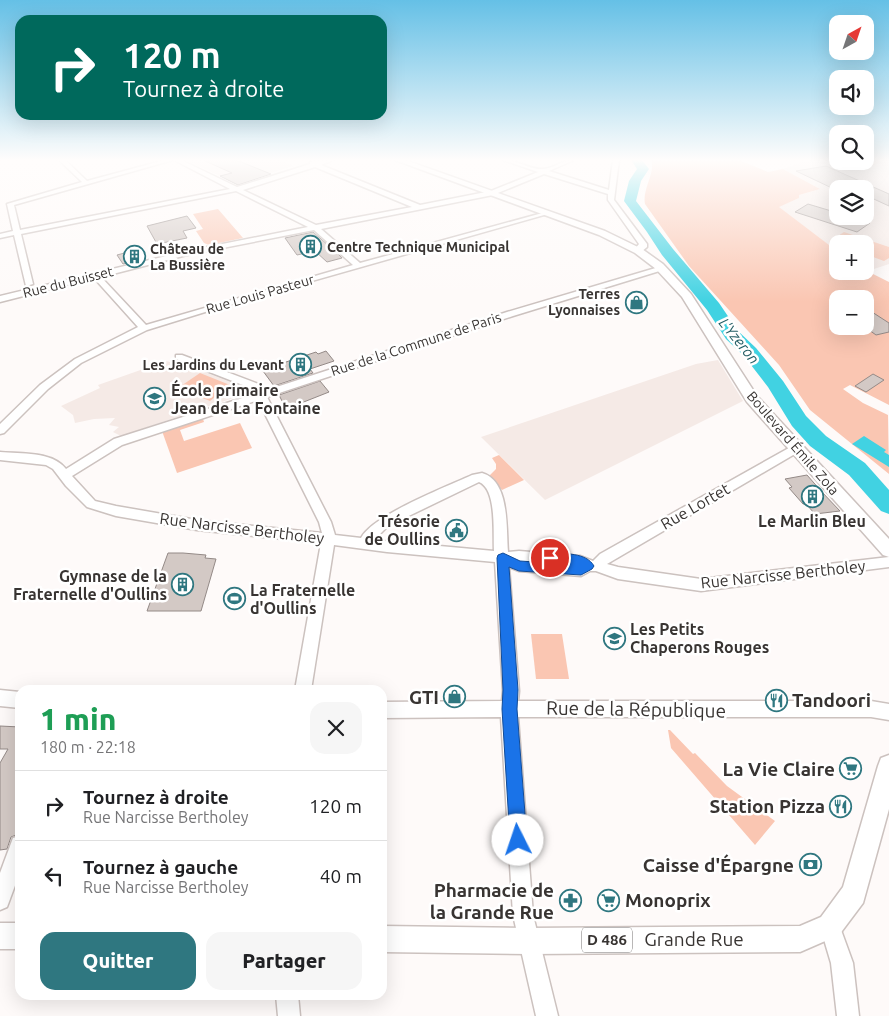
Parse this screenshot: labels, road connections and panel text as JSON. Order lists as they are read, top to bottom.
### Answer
{
  "streets": {
    "main road": ["Boulevard Émile Zola", "Grande Rue", "D 486"],
    "street": [
      "Rue du Buisset",
      "Rue Louis Pasteur",
      "Rue de la Commune de Paris",
      "Rue Lortet",
      "Rue Narcisse Bertholey",
      "Rue de la République"
    ]
  },
  "crossings": [
    ["Rue Louis Pasteur", "Boulevard Émile Zola"],
    ["Rue de la Commune de Paris", "Boulevard Émile Zola"],
    ["Rue de la Commune de Paris", "Rue Narcisse Bertholey"],
    ["Boulevard Émile Zola", "Rue Lortet"],
    ["Rue Lortet", "Rue Narcisse Bertholey"]
  ],
  "water": ["L'Yzeron"],
  "places": {
    "building": [
      "Centre Technique Municipal",
      "Château de La Bussière",
      "Les Jardins du Levant",
      "Le Marlin Bleu",
      "Gymnase de la Fraternelle d'Oullins"
    ],
    "shop": ["Terres Lyonnaises", "GTI"],
    "school or university": ["École primaire Jean de La Fontaine", "Les Petits Chaperons Rouges"],
    "public building": ["Trésorie de Oullins"],
    "sports": ["La Fraternelle d'Oullins"],
    "restaurant": ["Tandoori", "Station Pizza"],
    "supermarket": ["La Vie Claire", "Monoprix"],
    "bank": ["Caisse d'Épargne"],
    "pharmacy": ["Pharmacie de la Grande Rue"]
  },
  "north": "top right",
  "page": {
    "map_buttons": ["+", "−"],
    "turn": ["120 m", "Tournez à droite"],
    "heading": ["1 min", "180 m · 22:18"],
    "list": [
      {
        "name": "Tournez à droite",
        "note": "Rue Narcisse Bertholey",
        "value": "120 m"
      },
      {
        "name": "Tournez à gauche",
        "note": "Rue Narcisse Bertholey",
        "value": "40 m"
      }
    ],
    "buttons": ["Quitter", "Partager"]
  }
}
